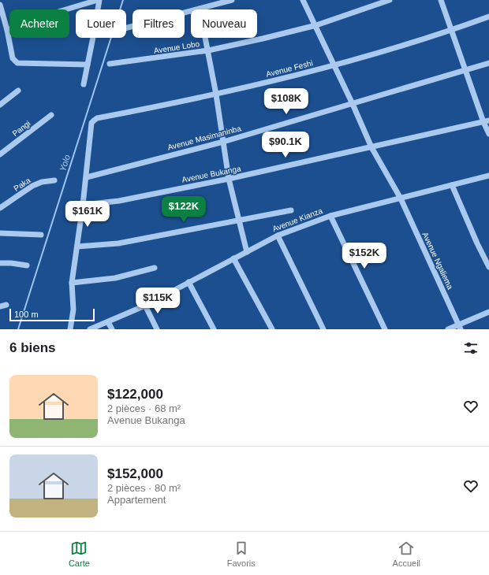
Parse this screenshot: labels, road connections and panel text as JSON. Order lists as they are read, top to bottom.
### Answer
{
  "streets": {
    "street": [
      "Avenue Lobo",
      "Avenue Feshi",
      "Pangi",
      "Avenue Masimaninba",
      "Avenue Bukanga",
      "Paka",
      "Avenue Kianza",
      "Avenue Ngaliema"
    ]
  },
  "crossings": [
    ["Avenue Lobo", "Avenue Ngaliema"],
    ["Avenue Feshi", "Avenue Masimaninba"],
    ["Avenue Feshi", "Avenue Ngaliema"],
    ["Avenue Masimaninba", "Avenue Ngaliema"],
    ["Avenue Bukanga", "Avenue Ngaliema"],
    ["Avenue Kianza", "Avenue Ngaliema"]
  ],
  "water": ["Yolo"],
  "scale_bar": "100 m",
  "page": {
    "chip": [
      "Acheter",
      "Louer",
      "Filtres",
      "Nouveau"
    ],
    "price": [
      "$108K",
      "$90.1K",
      "$122K",
      "$161K",
      "$152K",
      "$115K"
    ],
    "scale": "100 m",
    "heading": "6 biens",
    "list": [
      {
        "name": "$122,000",
        "note": "2 pièces · 68 m² · Avenue Bukanga"
      },
      {
        "name": "$152,000",
        "note": "2 pièces · 80 m² · Appartement"
      }
    ],
    "tabs": ["Carte", "Favoris", "Accueil"]
  }
}
